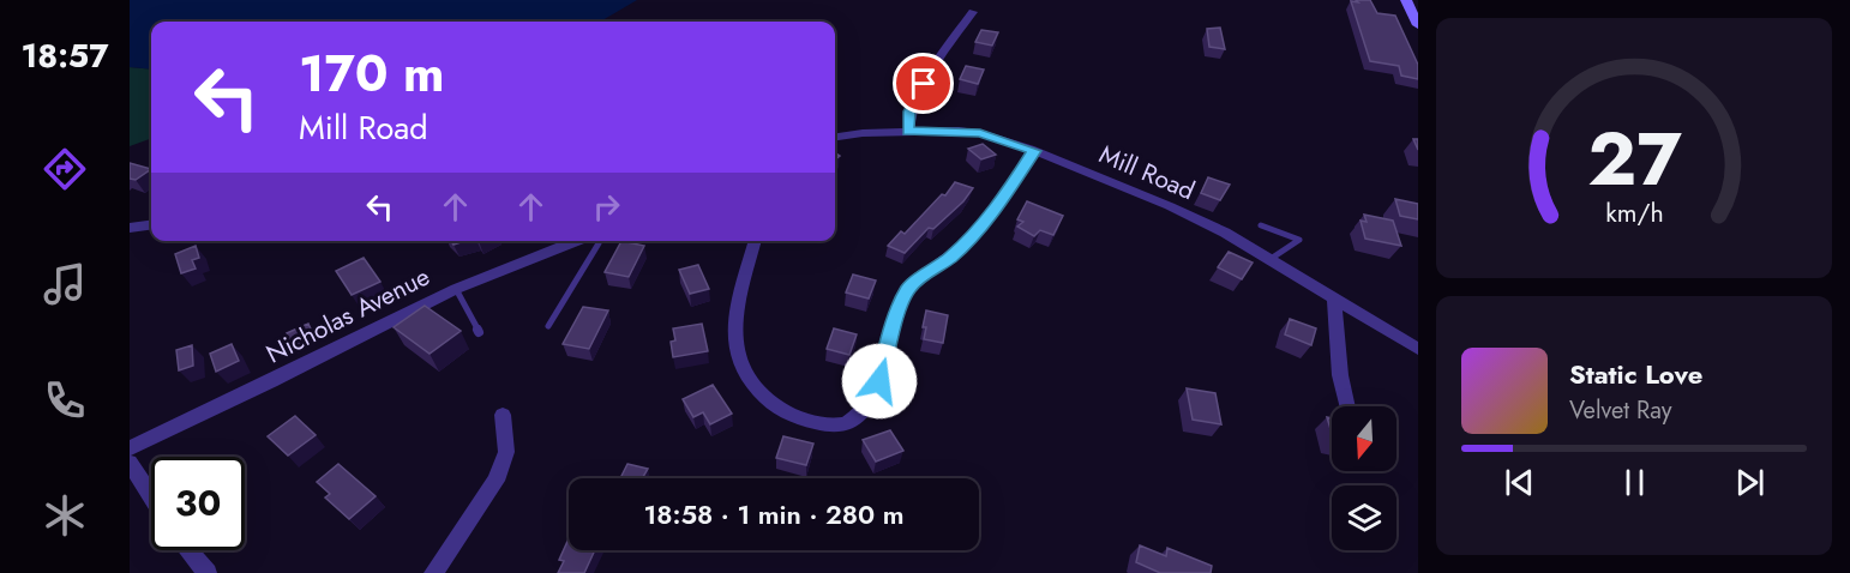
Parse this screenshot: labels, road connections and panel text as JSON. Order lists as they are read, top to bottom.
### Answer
{
  "streets": {
    "street": ["Mill Road", "Nicholas Avenue"]
  },
  "north": "bottom",
  "page": {
    "tabs": "18:57",
    "turn": ["170 m", "Mill Road"],
    "song": ["Static Love", "Velvet Ray"],
    "limit": "30",
    "trip": "18:58 · 1 min · 280 m",
    "gauge": ["27", "km/h"]
  }
}
